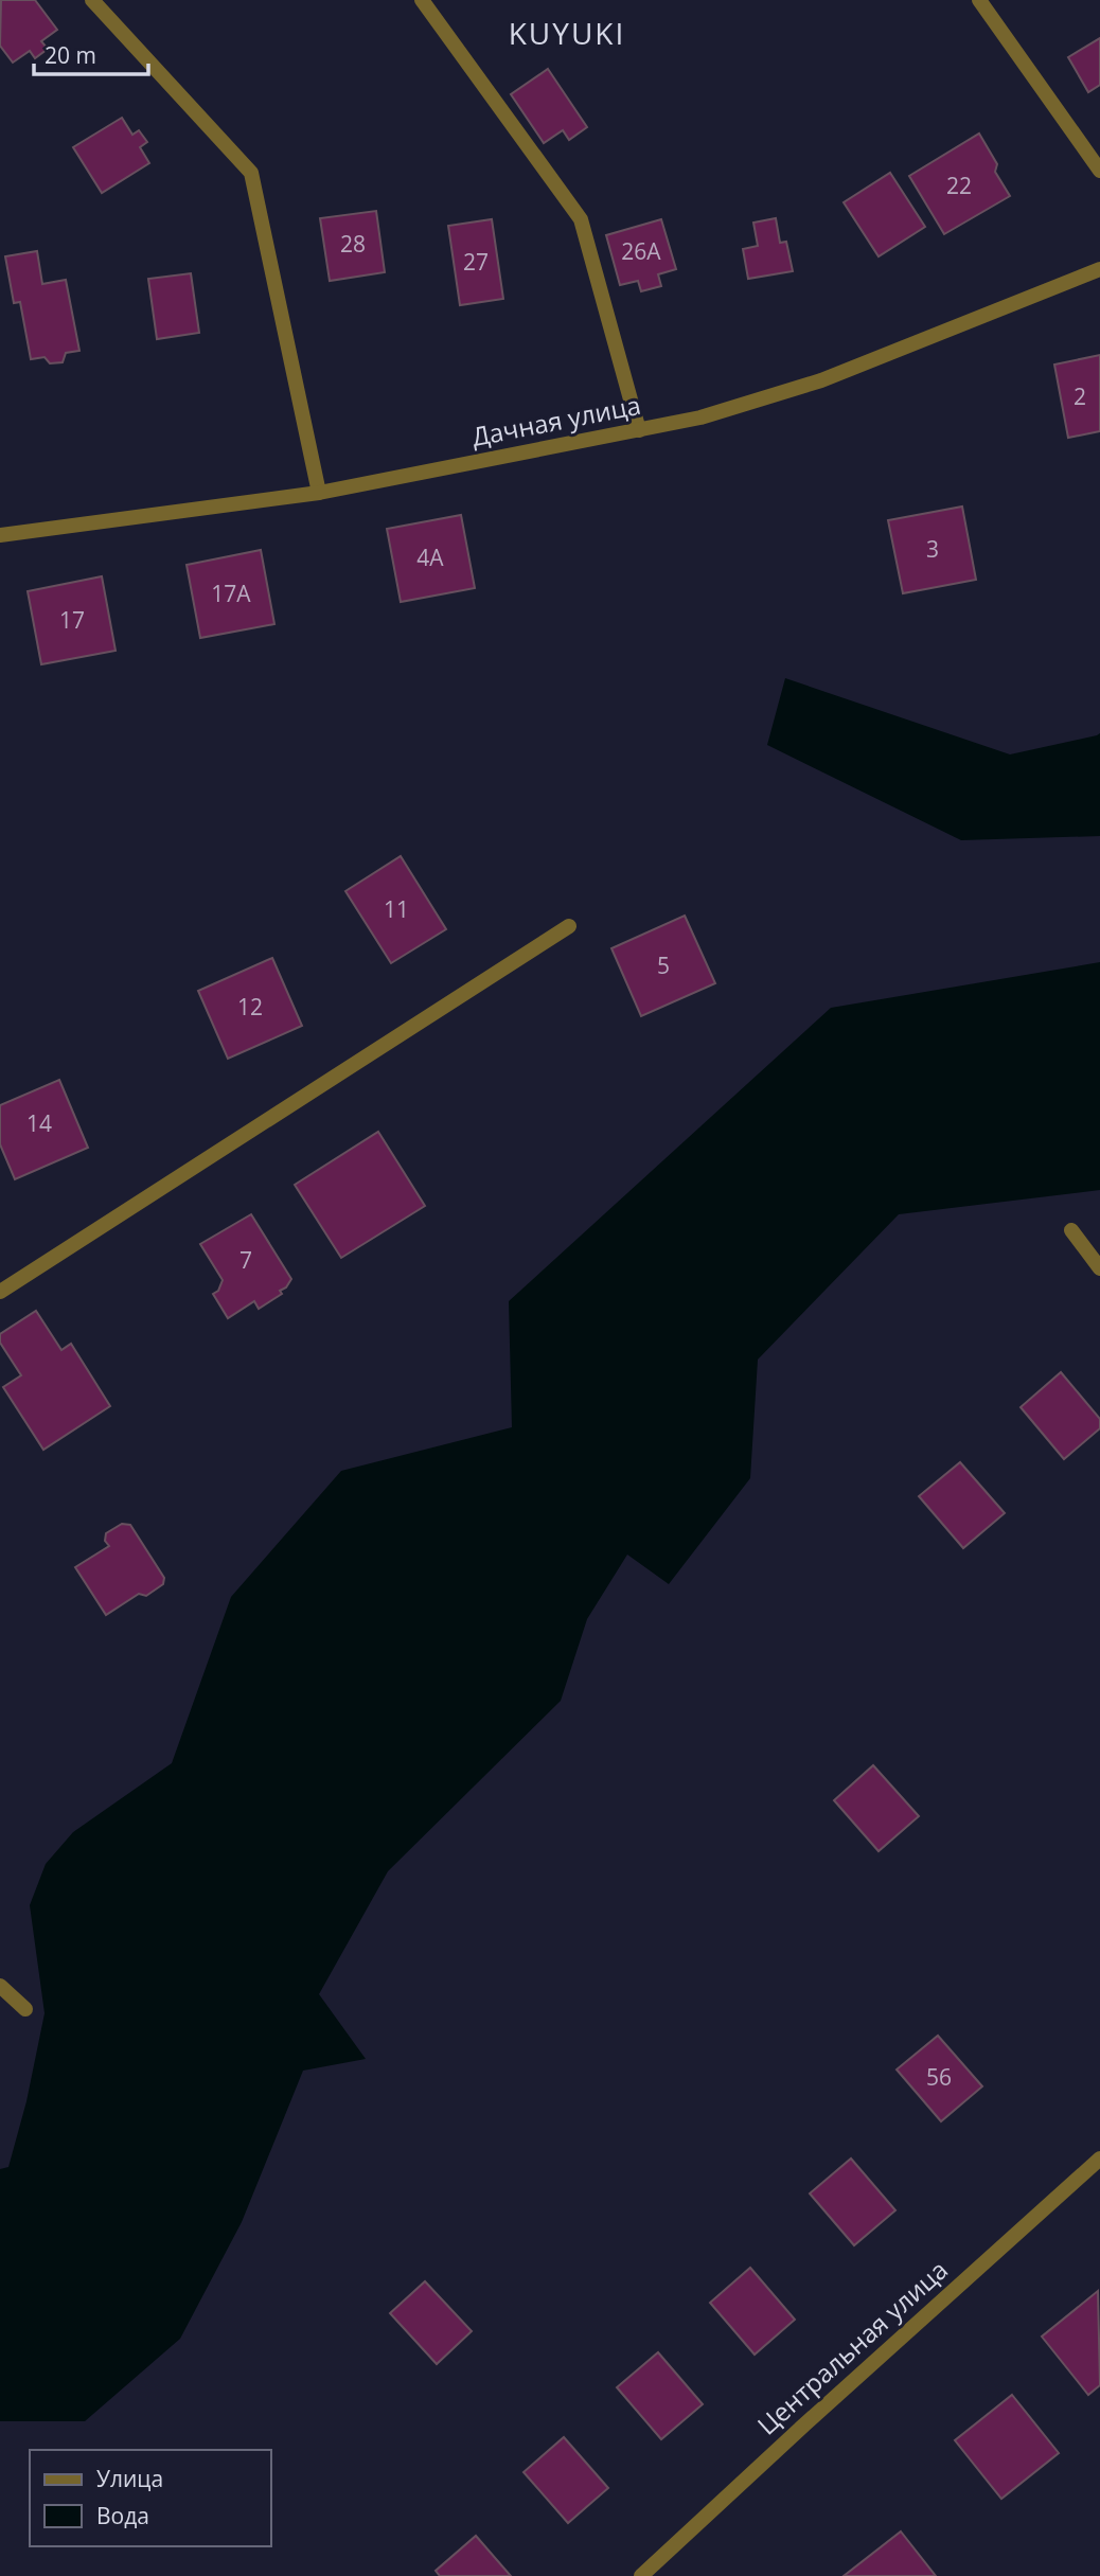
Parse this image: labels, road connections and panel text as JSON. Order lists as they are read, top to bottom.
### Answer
{
  "streets": {
    "street": ["Дачная улица", "Центральная улица"]
  },
  "districts": ["KUYUKI"],
  "house_numbers": [
    "22",
    "28",
    "26А",
    "27",
    "2",
    "3",
    "4А",
    "17А",
    "17",
    "11",
    "5",
    "12",
    "14",
    "7",
    "56"
  ],
  "legend": ["Улица", "Вода"],
  "scale_bar": "20 m"
}
